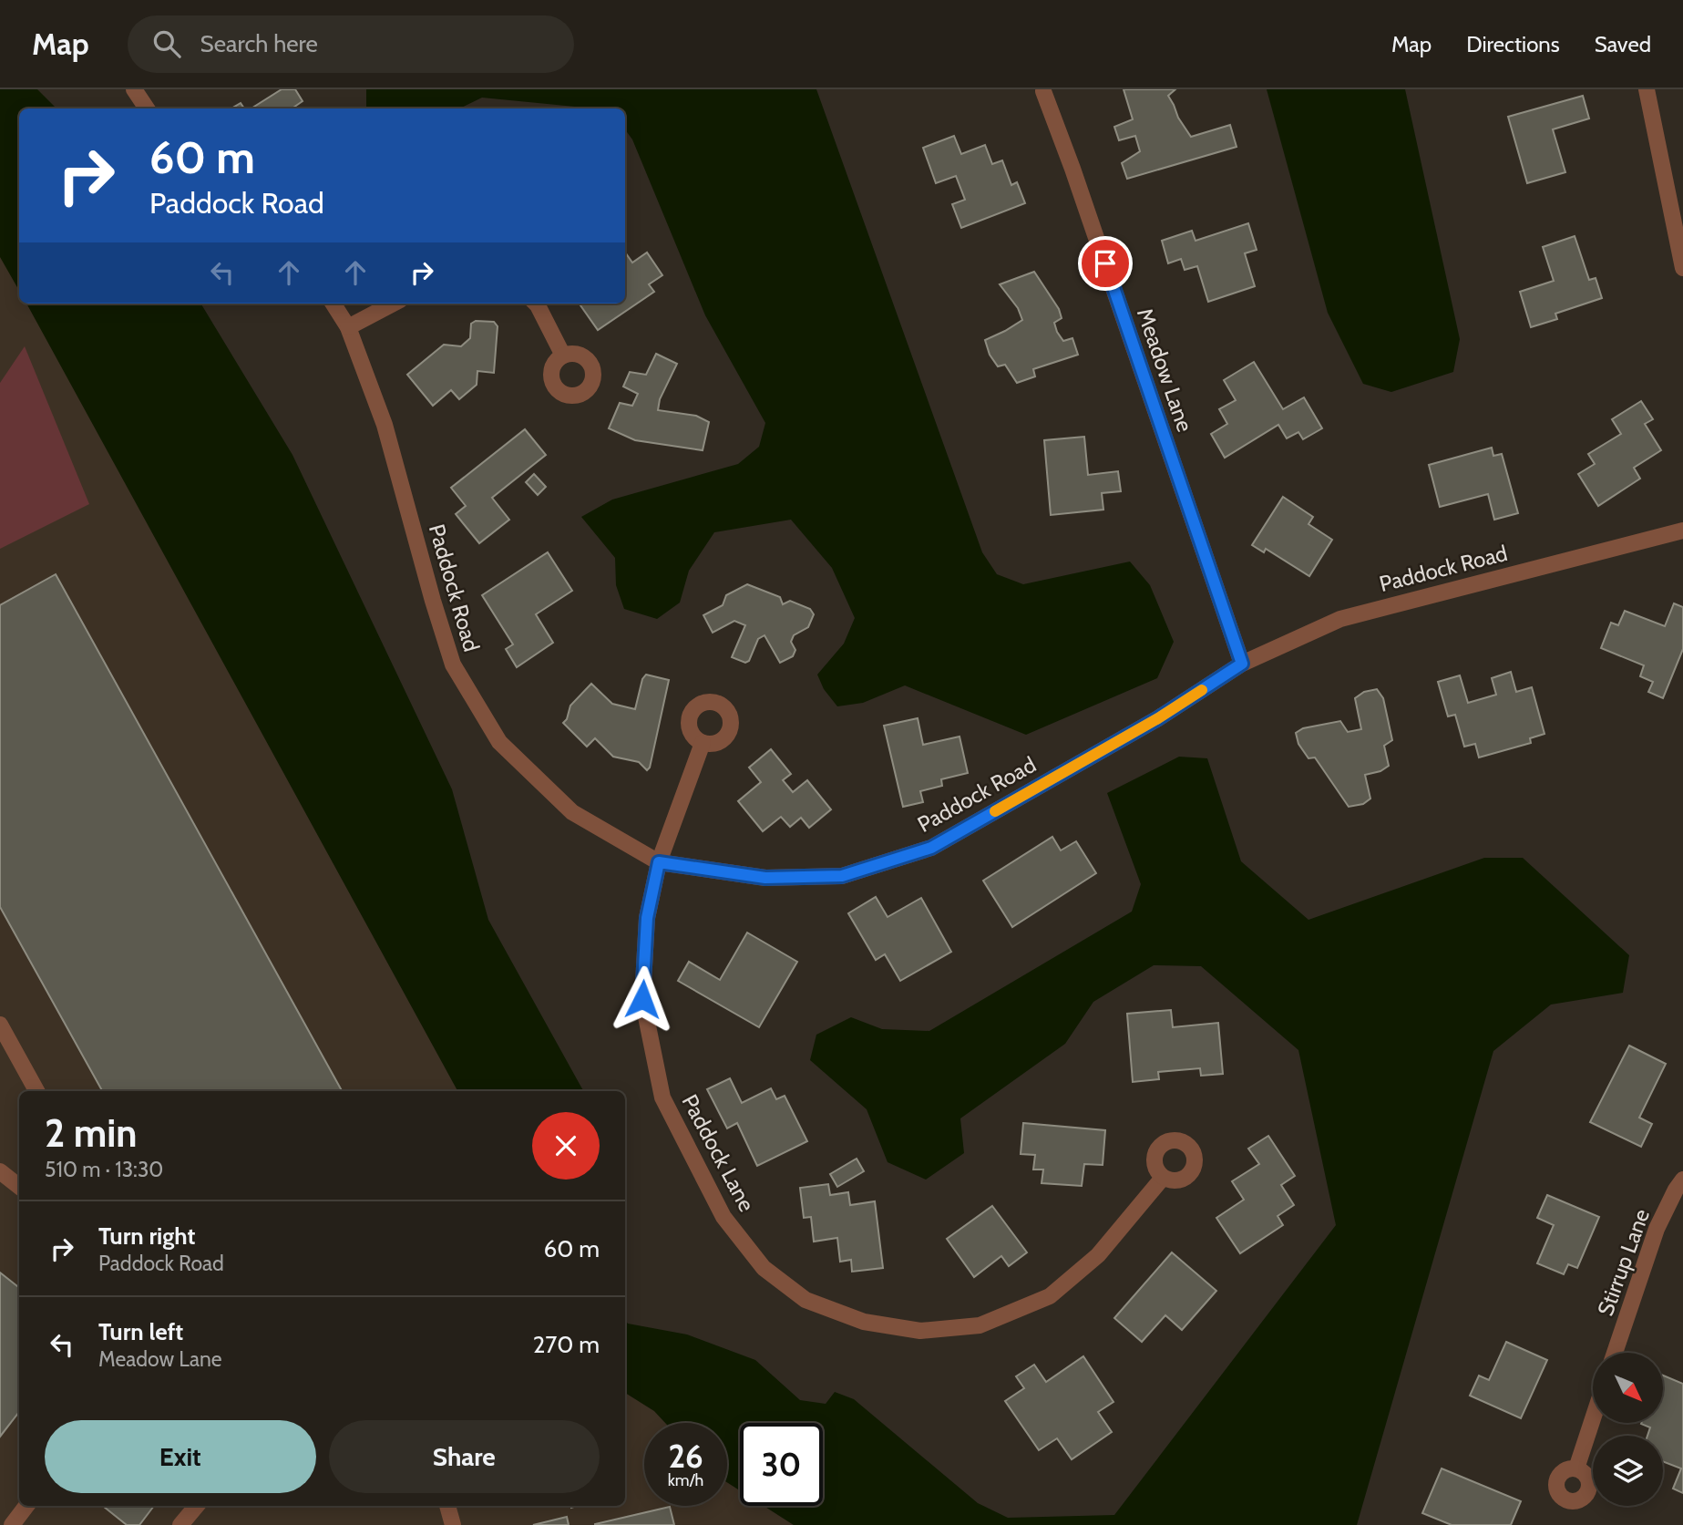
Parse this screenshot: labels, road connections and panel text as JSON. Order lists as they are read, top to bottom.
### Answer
{
  "streets": {
    "street": [
      "Meadow Lane",
      "Paddock Road",
      "Paddock Lane",
      "Stirrup Lane"
    ]
  },
  "crossings": [
    ["Meadow Lane", "Paddock Road"],
    ["Paddock Road", "Paddock Lane"]
  ],
  "north": "bottom right",
  "page": {
    "header": "Map",
    "search": "Search here",
    "nav": ["Map", "Directions", "Saved"],
    "turn": ["60 m", "Paddock Road"],
    "heading": ["2 min", "510 m · 13:30"],
    "list": [
      {
        "name": "Turn right",
        "note": "Paddock Road",
        "value": "60 m"
      },
      {
        "name": "Turn left",
        "note": "Meadow Lane",
        "value": "270 m"
      }
    ],
    "buttons": ["Exit", "Share"],
    "speed": "26 km/h",
    "limit": "30"
  }
}
